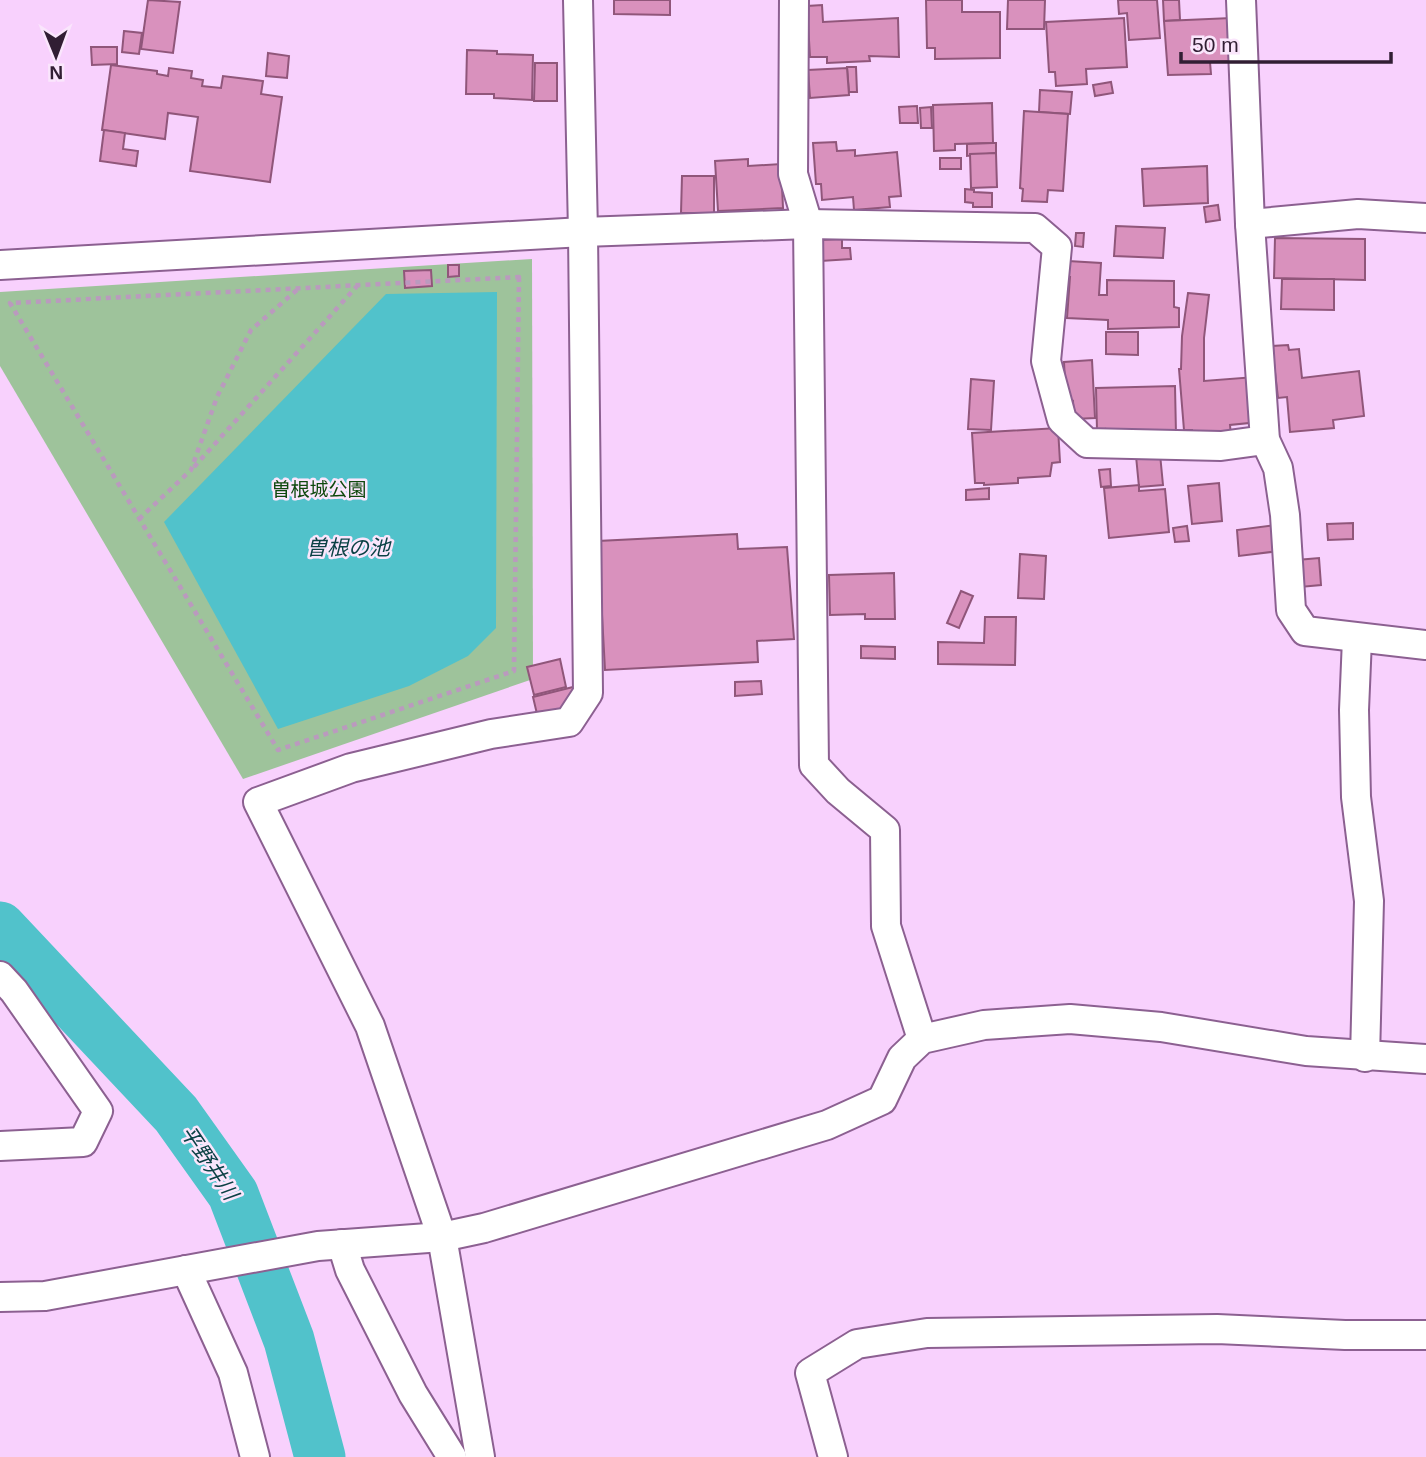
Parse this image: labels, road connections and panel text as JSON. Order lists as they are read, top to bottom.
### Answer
{
  "water": ["曽根の池", "平野井川"],
  "parks": ["曽根城公園"],
  "scale_bar": "50 m",
  "north": "bottom"
}
